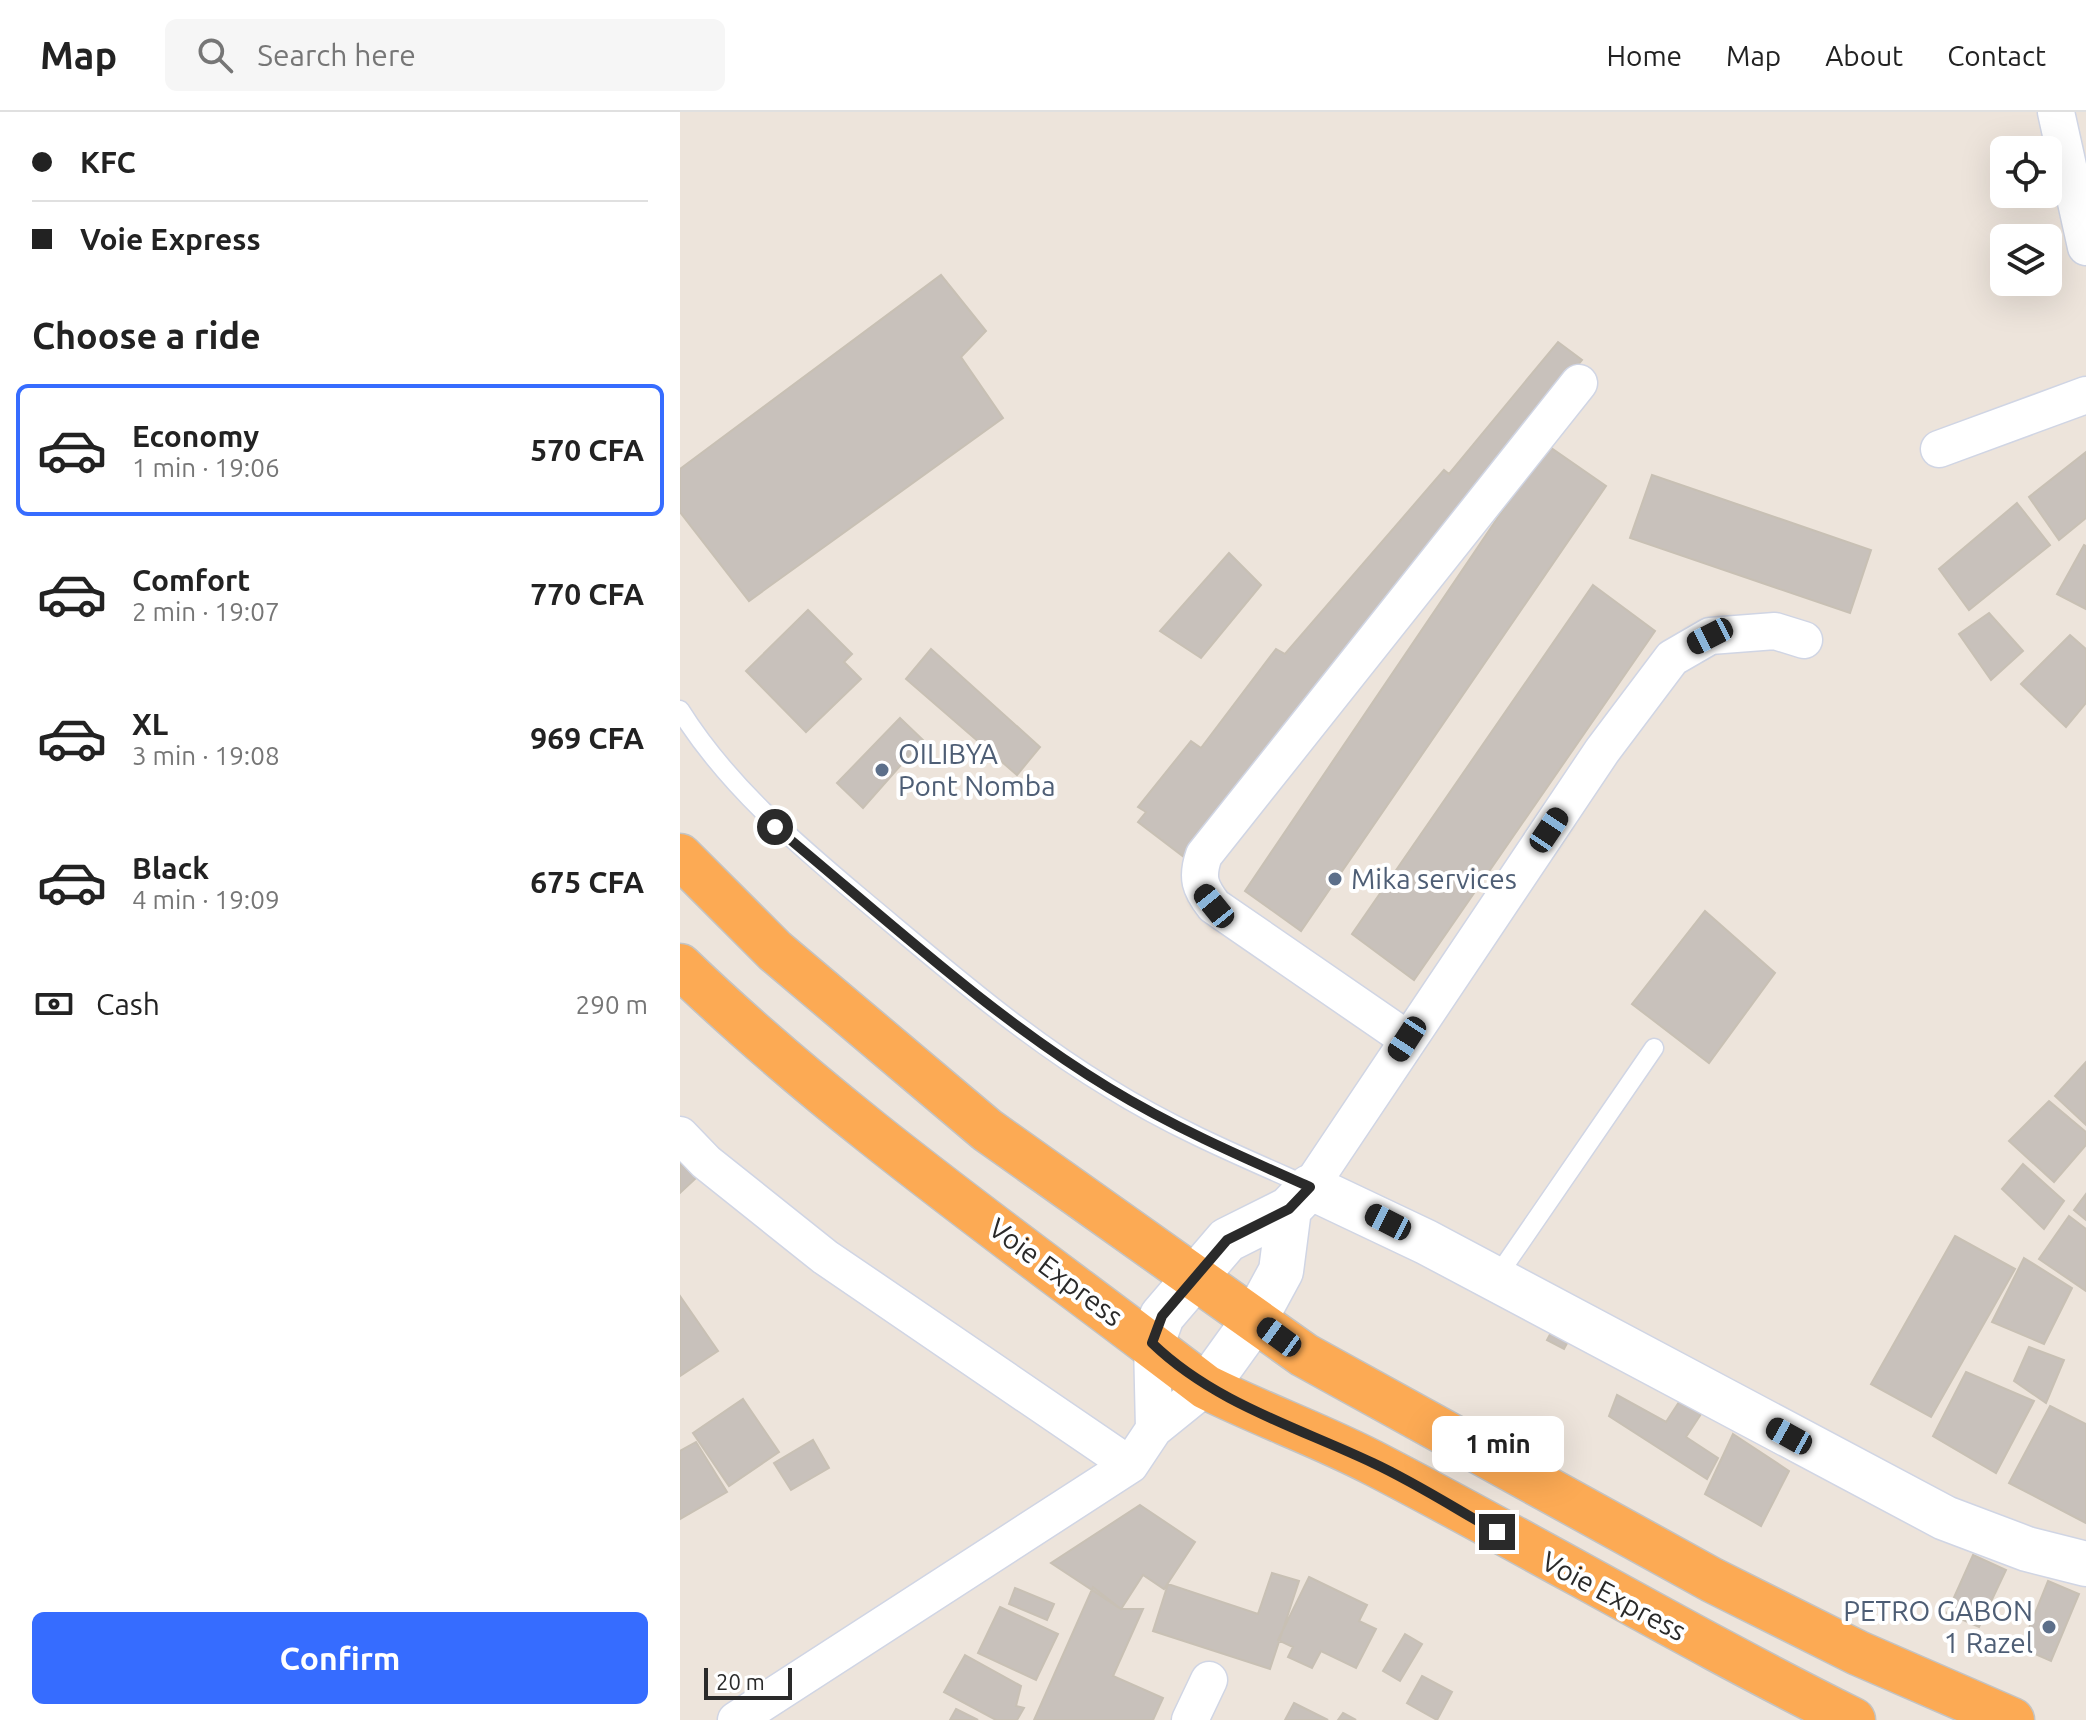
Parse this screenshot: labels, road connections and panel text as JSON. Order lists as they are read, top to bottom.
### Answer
{
  "streets": {
    "highway": ["Voie Express"]
  },
  "places": ["OILIBYA Pont Nomba", "Mika services", "PETRO GABON 1 Razel"],
  "scale_bar": "20 m",
  "page": {
    "header": "Map",
    "search": "Search here",
    "nav": [
      "Home",
      "Map",
      "About",
      "Contact"
    ],
    "banner": ["KFC", "Voie Express"],
    "heading": "Choose a ride",
    "list": [
      {
        "name": "Economy",
        "note": "1 min · 19:06",
        "value": "570 CFA"
      },
      {
        "name": "Comfort",
        "note": "2 min · 19:07",
        "value": "770 CFA"
      },
      {
        "name": "XL",
        "note": "3 min · 19:08",
        "value": "969 CFA"
      },
      {
        "name": "Black",
        "note": "4 min · 19:09",
        "value": "675 CFA"
      }
    ],
    "pay": ["Cash", "290 m"],
    "bubble": "1 min",
    "buttons": "Confirm",
    "scale": "20 m"
  }
}
